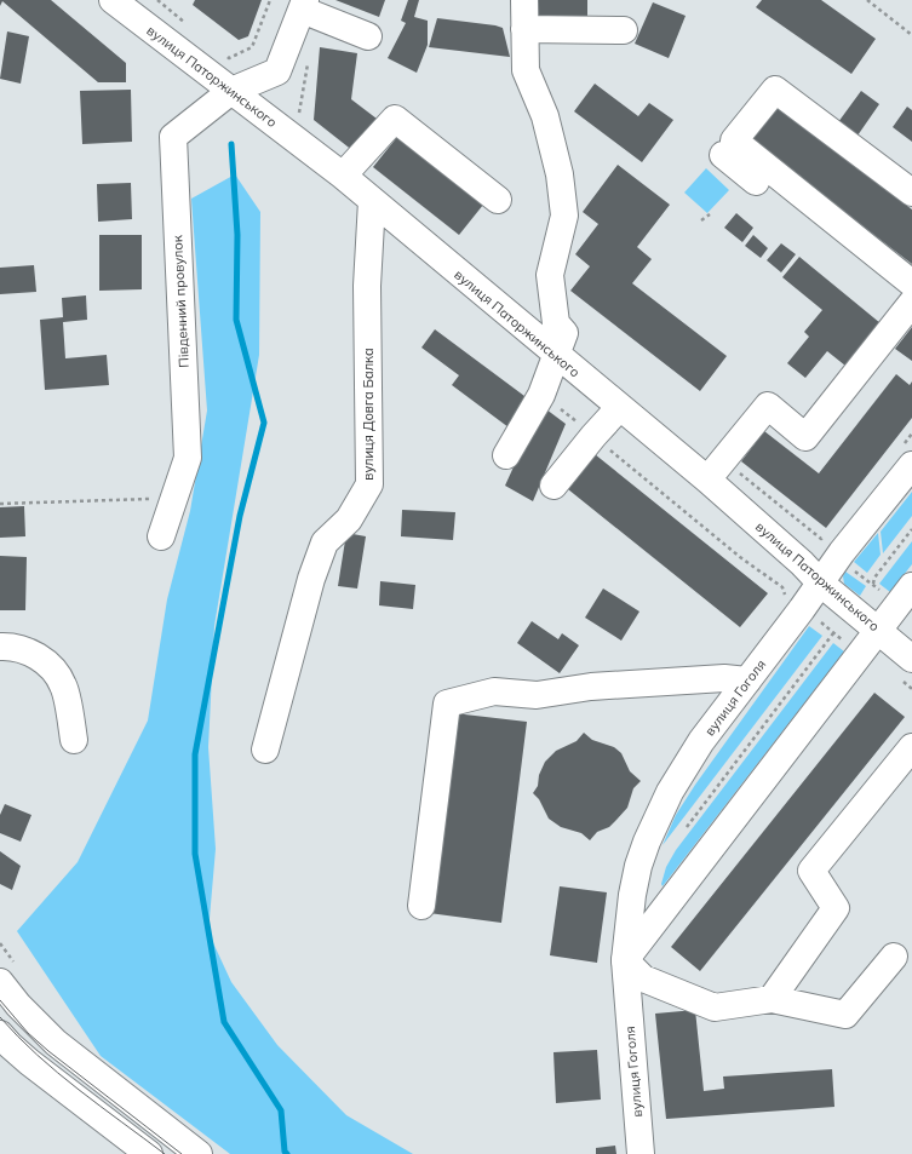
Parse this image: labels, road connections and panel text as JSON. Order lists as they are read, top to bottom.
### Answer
{
  "streets": {
    "street": [
      "вулиця Паторжинського",
      "Південний провулок",
      "вулиця Довга Балка",
      "вулиця Гоголя"
    ]
  },
  "crossings": [
    ["вулиця Паторжинського", "Південний провулок"],
    ["вулиця Паторжинського", "вулиця Довга Балка"],
    ["вулиця Паторжинського", "вулиця Гоголя"]
  ]
}
